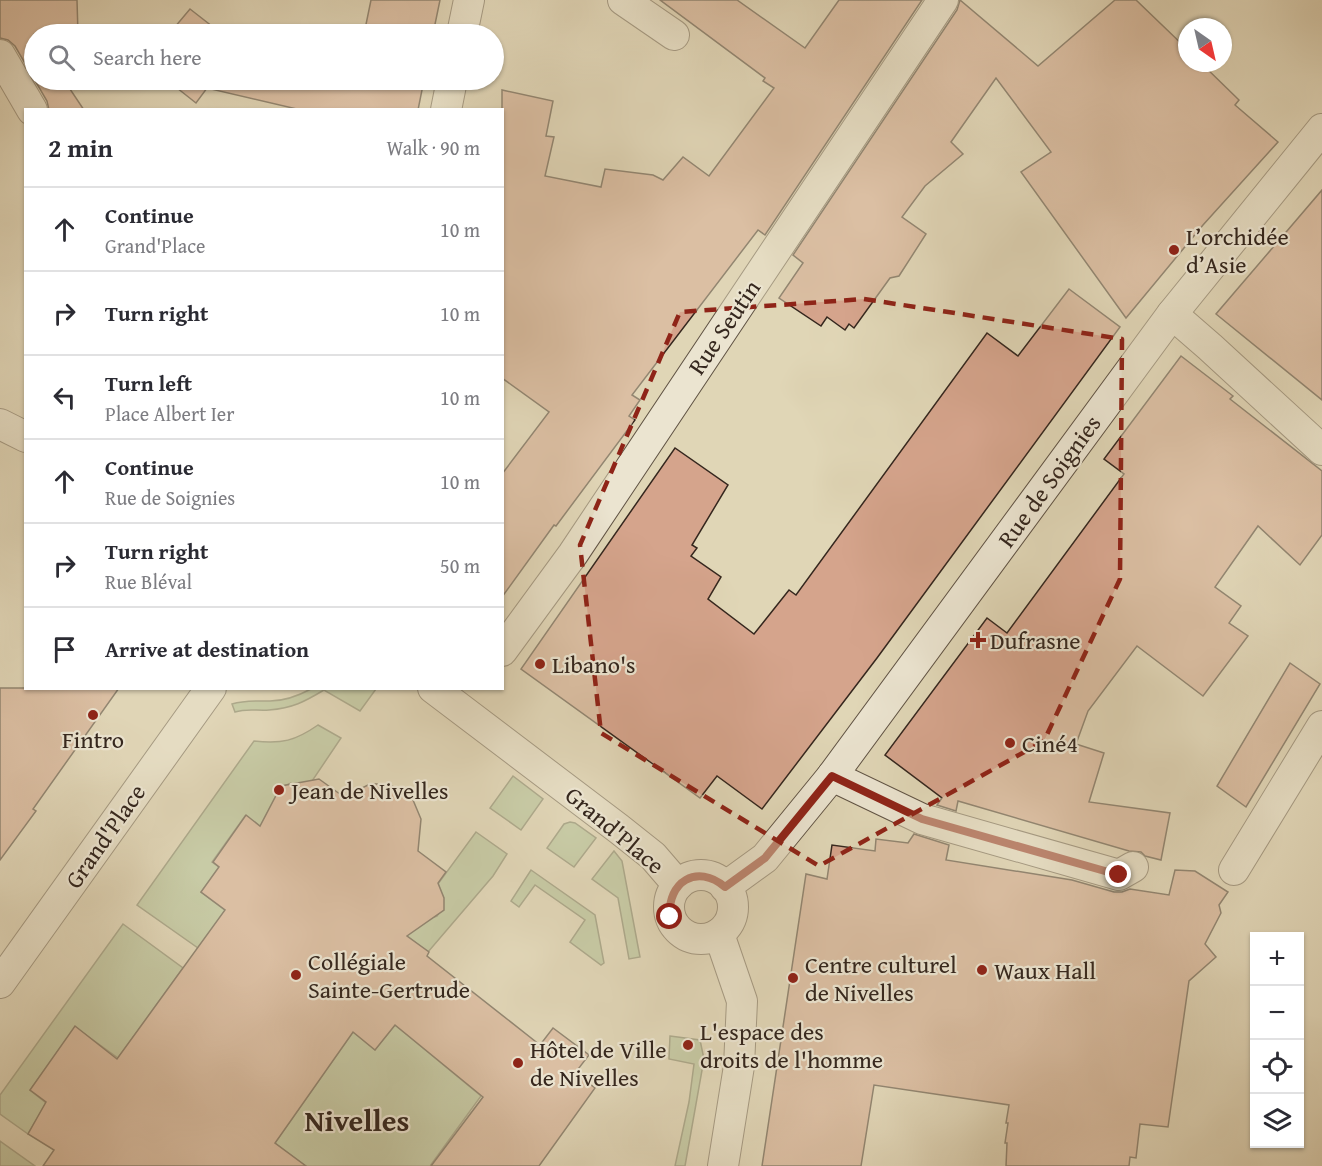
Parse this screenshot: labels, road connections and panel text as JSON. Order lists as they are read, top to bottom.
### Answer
{
  "streets": {
    "street": ["Rue Seutin", "Rue de Soignies", "Grand'Place"]
  },
  "crossings": [
    ["Rue de Soignies", "Grand'Place"]
  ],
  "districts": ["Nivelles"],
  "places": {
    "other": [
      "L’orchidée d’Asie",
      "Libano's",
      "Fintro",
      "Ciné4",
      "Jean de Nivelles",
      "Waux Hall",
      "Collégiale Sainte-Gertrude",
      "Centre culturel de Nivelles",
      "L'espace des droits de l'homme",
      "Hôtel de Ville de Nivelles"
    ],
    "health": ["Dufrasne"]
  },
  "north": "bottom right",
  "page": {
    "search": "Search here",
    "heading": ["2 min", "Walk · 90 m"],
    "list": [
      ["Continue", "Grand'Place", "10 m"],
      ["Turn right", "10 m"],
      ["Turn left", "Place Albert Ier", "10 m"],
      ["Continue", "Rue de Soignies", "10 m"],
      ["Turn right", "Rue Bléval", "50 m"],
      "Arrive at destination"
    ],
    "map_buttons": ["+", "−"]
  }
}
